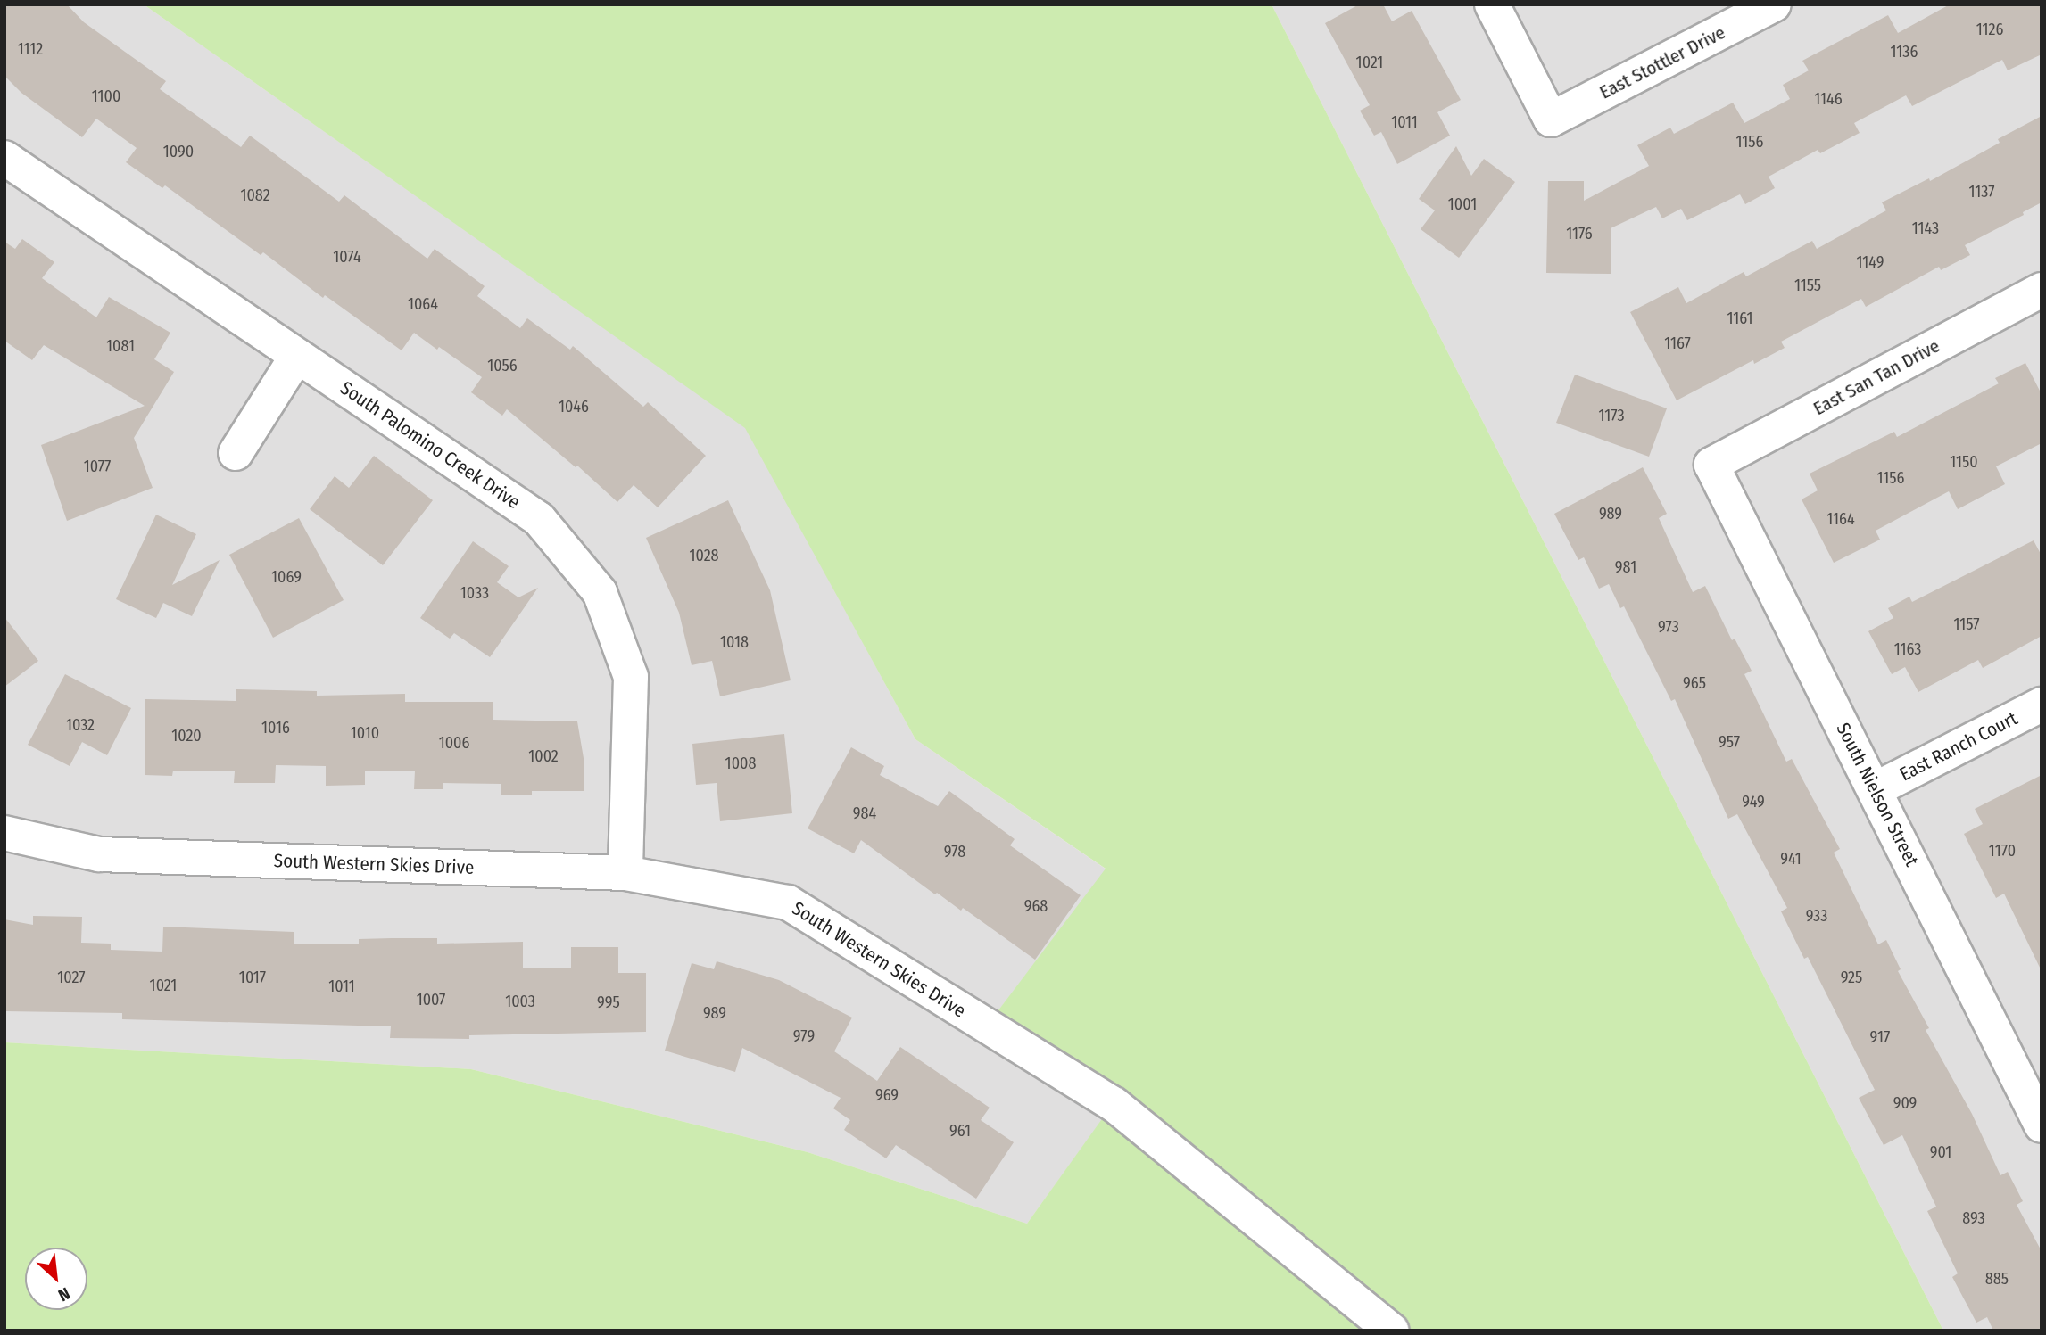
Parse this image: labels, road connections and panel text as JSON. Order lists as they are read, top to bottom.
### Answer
{
  "streets": {
    "street": [
      "East Stottler Drive",
      "East San Tan Drive",
      "South Palomino Creek Drive",
      "East Ranch Court",
      "South Nielson Street",
      "South Western Skies Drive"
    ]
  },
  "crossings": [
    ["East San Tan Drive", "South Nielson Street"],
    ["South Palomino Creek Drive", "South Western Skies Drive"],
    ["East Ranch Court", "South Nielson Street"]
  ],
  "house_numbers": [
    "1126",
    "1112",
    "1136",
    "1021",
    "1100",
    "1146",
    "1011",
    "1156",
    "1090",
    "1137",
    "1082",
    "1001",
    "1143",
    "1176",
    "1074",
    "1149",
    "1155",
    "1064",
    "1161",
    "1167",
    "1081",
    "1056",
    "1046",
    "1173",
    "1150",
    "1077",
    "1156",
    "989",
    "1164",
    "1028",
    "981",
    "1069",
    "1033",
    "1157",
    "973",
    "1018",
    "1163",
    "965",
    "1032",
    "1016",
    "1010",
    "1020",
    "957",
    "1006",
    "1002",
    "1008",
    "949",
    "984",
    "1170",
    "978",
    "941",
    "968",
    "933",
    "1027",
    "1017",
    "925",
    "1021",
    "1011",
    "1007",
    "1003",
    "995",
    "989",
    "979",
    "917",
    "969",
    "909",
    "961",
    "901",
    "893",
    "885"
  ],
  "north": "bottom right"
}
